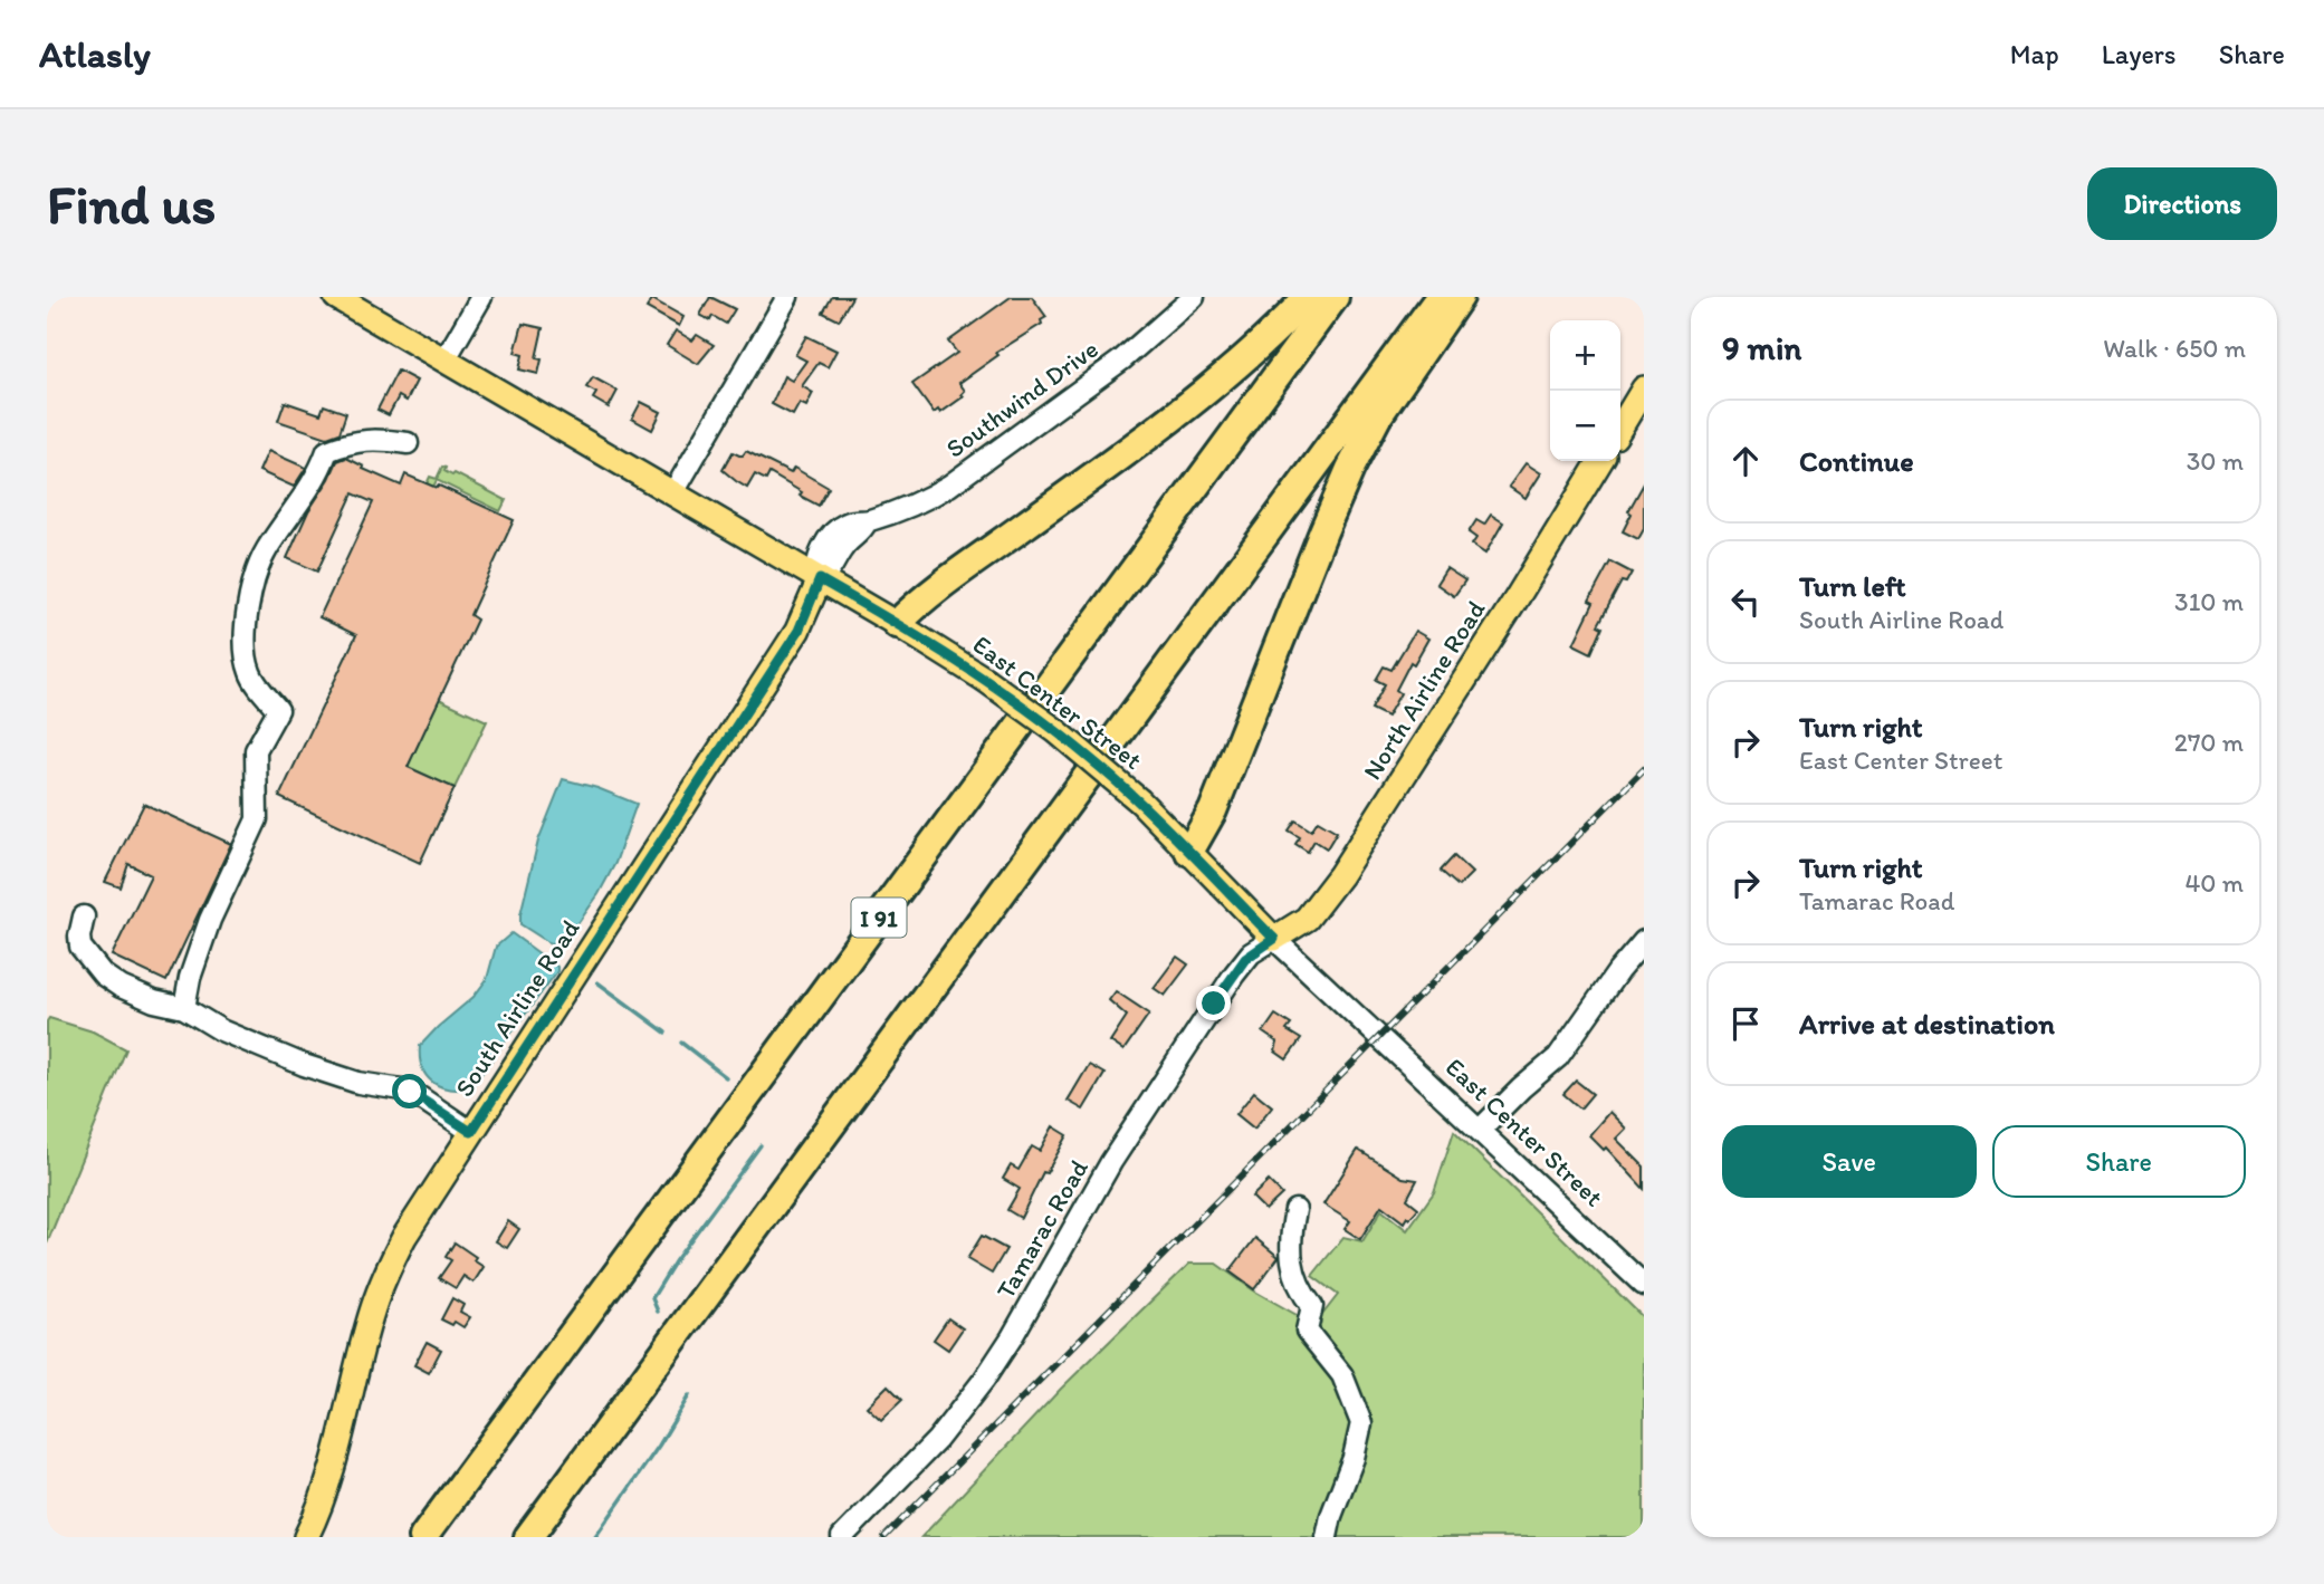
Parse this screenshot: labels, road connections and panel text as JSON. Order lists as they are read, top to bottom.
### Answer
{
  "streets": {
    "highway": ["I 91"],
    "main road": ["North Airline Road", "East Center Street", "South Airline Road"],
    "street": ["Southwind Drive", "Tamarac Road"]
  },
  "crossings": [
    ["Southwind Drive", "East Center Street"],
    ["Southwind Drive", "South Airline Road"],
    ["North Airline Road", "East Center Street"],
    ["North Airline Road", "Tamarac Road"],
    ["East Center Street", "South Airline Road"],
    ["East Center Street", "Tamarac Road"]
  ],
  "page": {
    "header": "Atlasly",
    "nav": ["Map", "Layers", "Share"],
    "buttons": [
      "Directions",
      ["Save", "Share"]
    ],
    "title": "Find us",
    "heading": ["9 min", "Walk · 650 m"],
    "map_buttons": ["+", "−"],
    "list": [
      ["Continue", "30 m"],
      ["Turn left", "South Airline Road", "310 m"],
      ["Turn right", "East Center Street", "270 m"],
      ["Turn right", "Tamarac Road", "40 m"],
      "Arrive at destination"
    ]
  }
}
